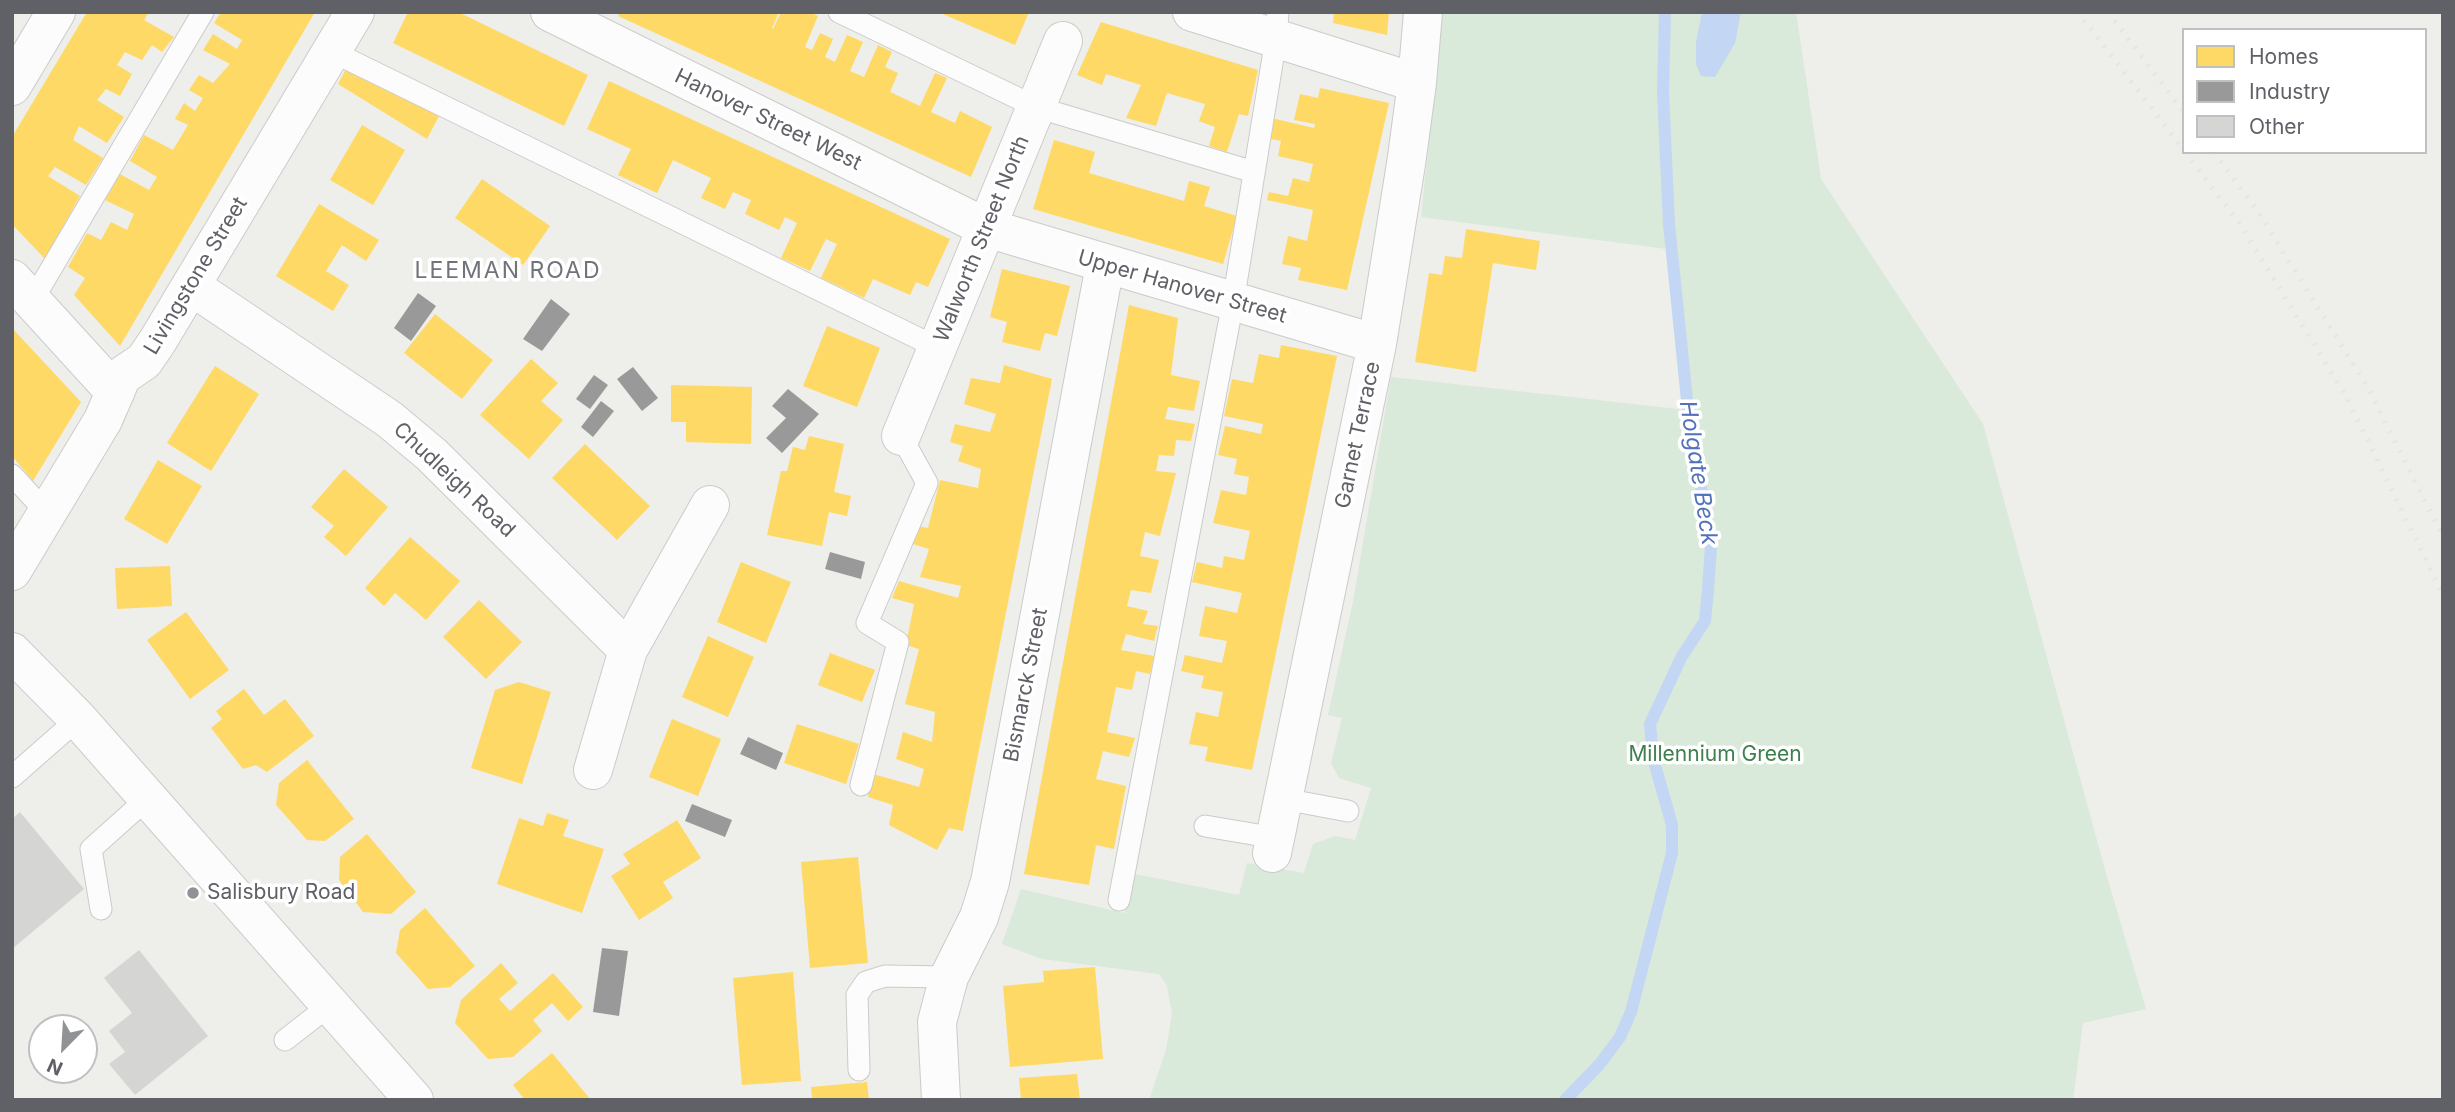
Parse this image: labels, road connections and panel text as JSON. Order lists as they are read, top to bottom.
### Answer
{
  "streets": {
    "street": [
      "Hanover Street West",
      "Walworth Street North",
      "Livingstone Street",
      "Upper Hanover Street",
      "Garnet Terrace",
      "Chudleigh Road",
      "Bismarck Street"
    ]
  },
  "crossings": [
    ["Hanover Street West", "Walworth Street North"],
    ["Hanover Street West", "Upper Hanover Street"],
    ["Walworth Street North", "Upper Hanover Street"],
    ["Livingstone Street", "Chudleigh Road"],
    ["Upper Hanover Street", "Garnet Terrace"],
    ["Upper Hanover Street", "Bismarck Street"]
  ],
  "districts": ["LEEMAN ROAD"],
  "water": ["Holgate Beck"],
  "parks": ["Millennium Green"],
  "places": ["Salisbury Road"],
  "legend": ["Homes", "Industry", "Other"],
  "north": "bottom left"
}
